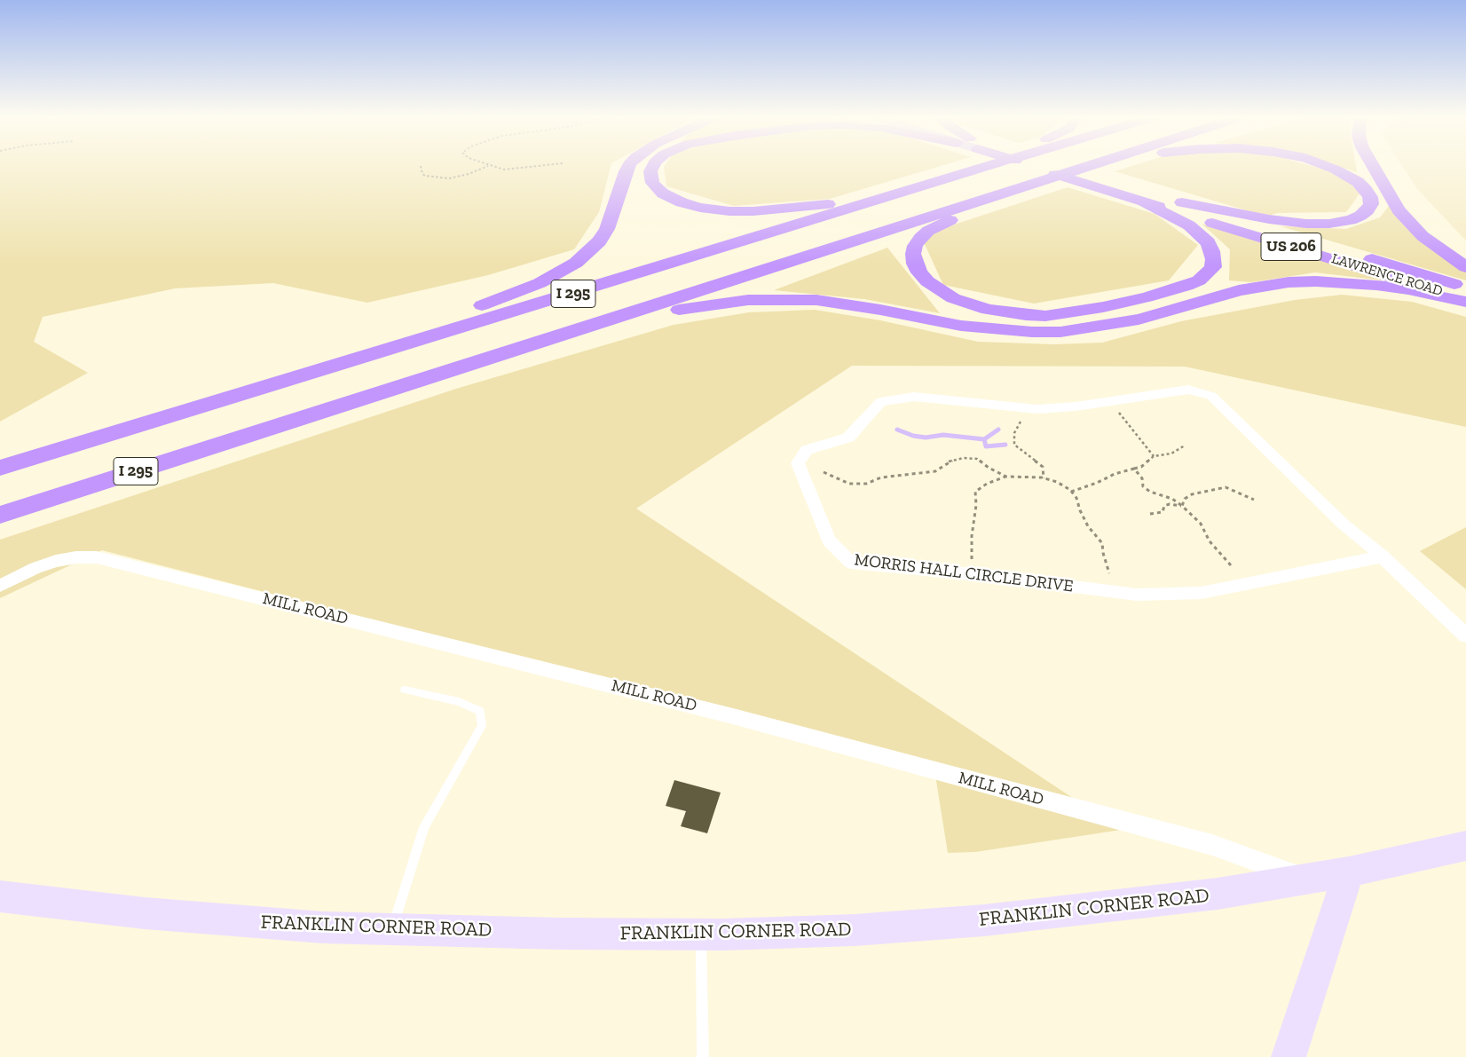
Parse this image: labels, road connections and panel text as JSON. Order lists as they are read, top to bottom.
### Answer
{
  "streets": {
    "highway": ["US 206", "LAWRENCE ROAD", "I 295"],
    "street": ["MORRIS HALL CIRCLE DRIVE", "MILL ROAD", "FRANKLIN CORNER ROAD"]
  },
  "crossings": [
    ["MILL ROAD", "FRANKLIN CORNER ROAD"]
  ]
}
